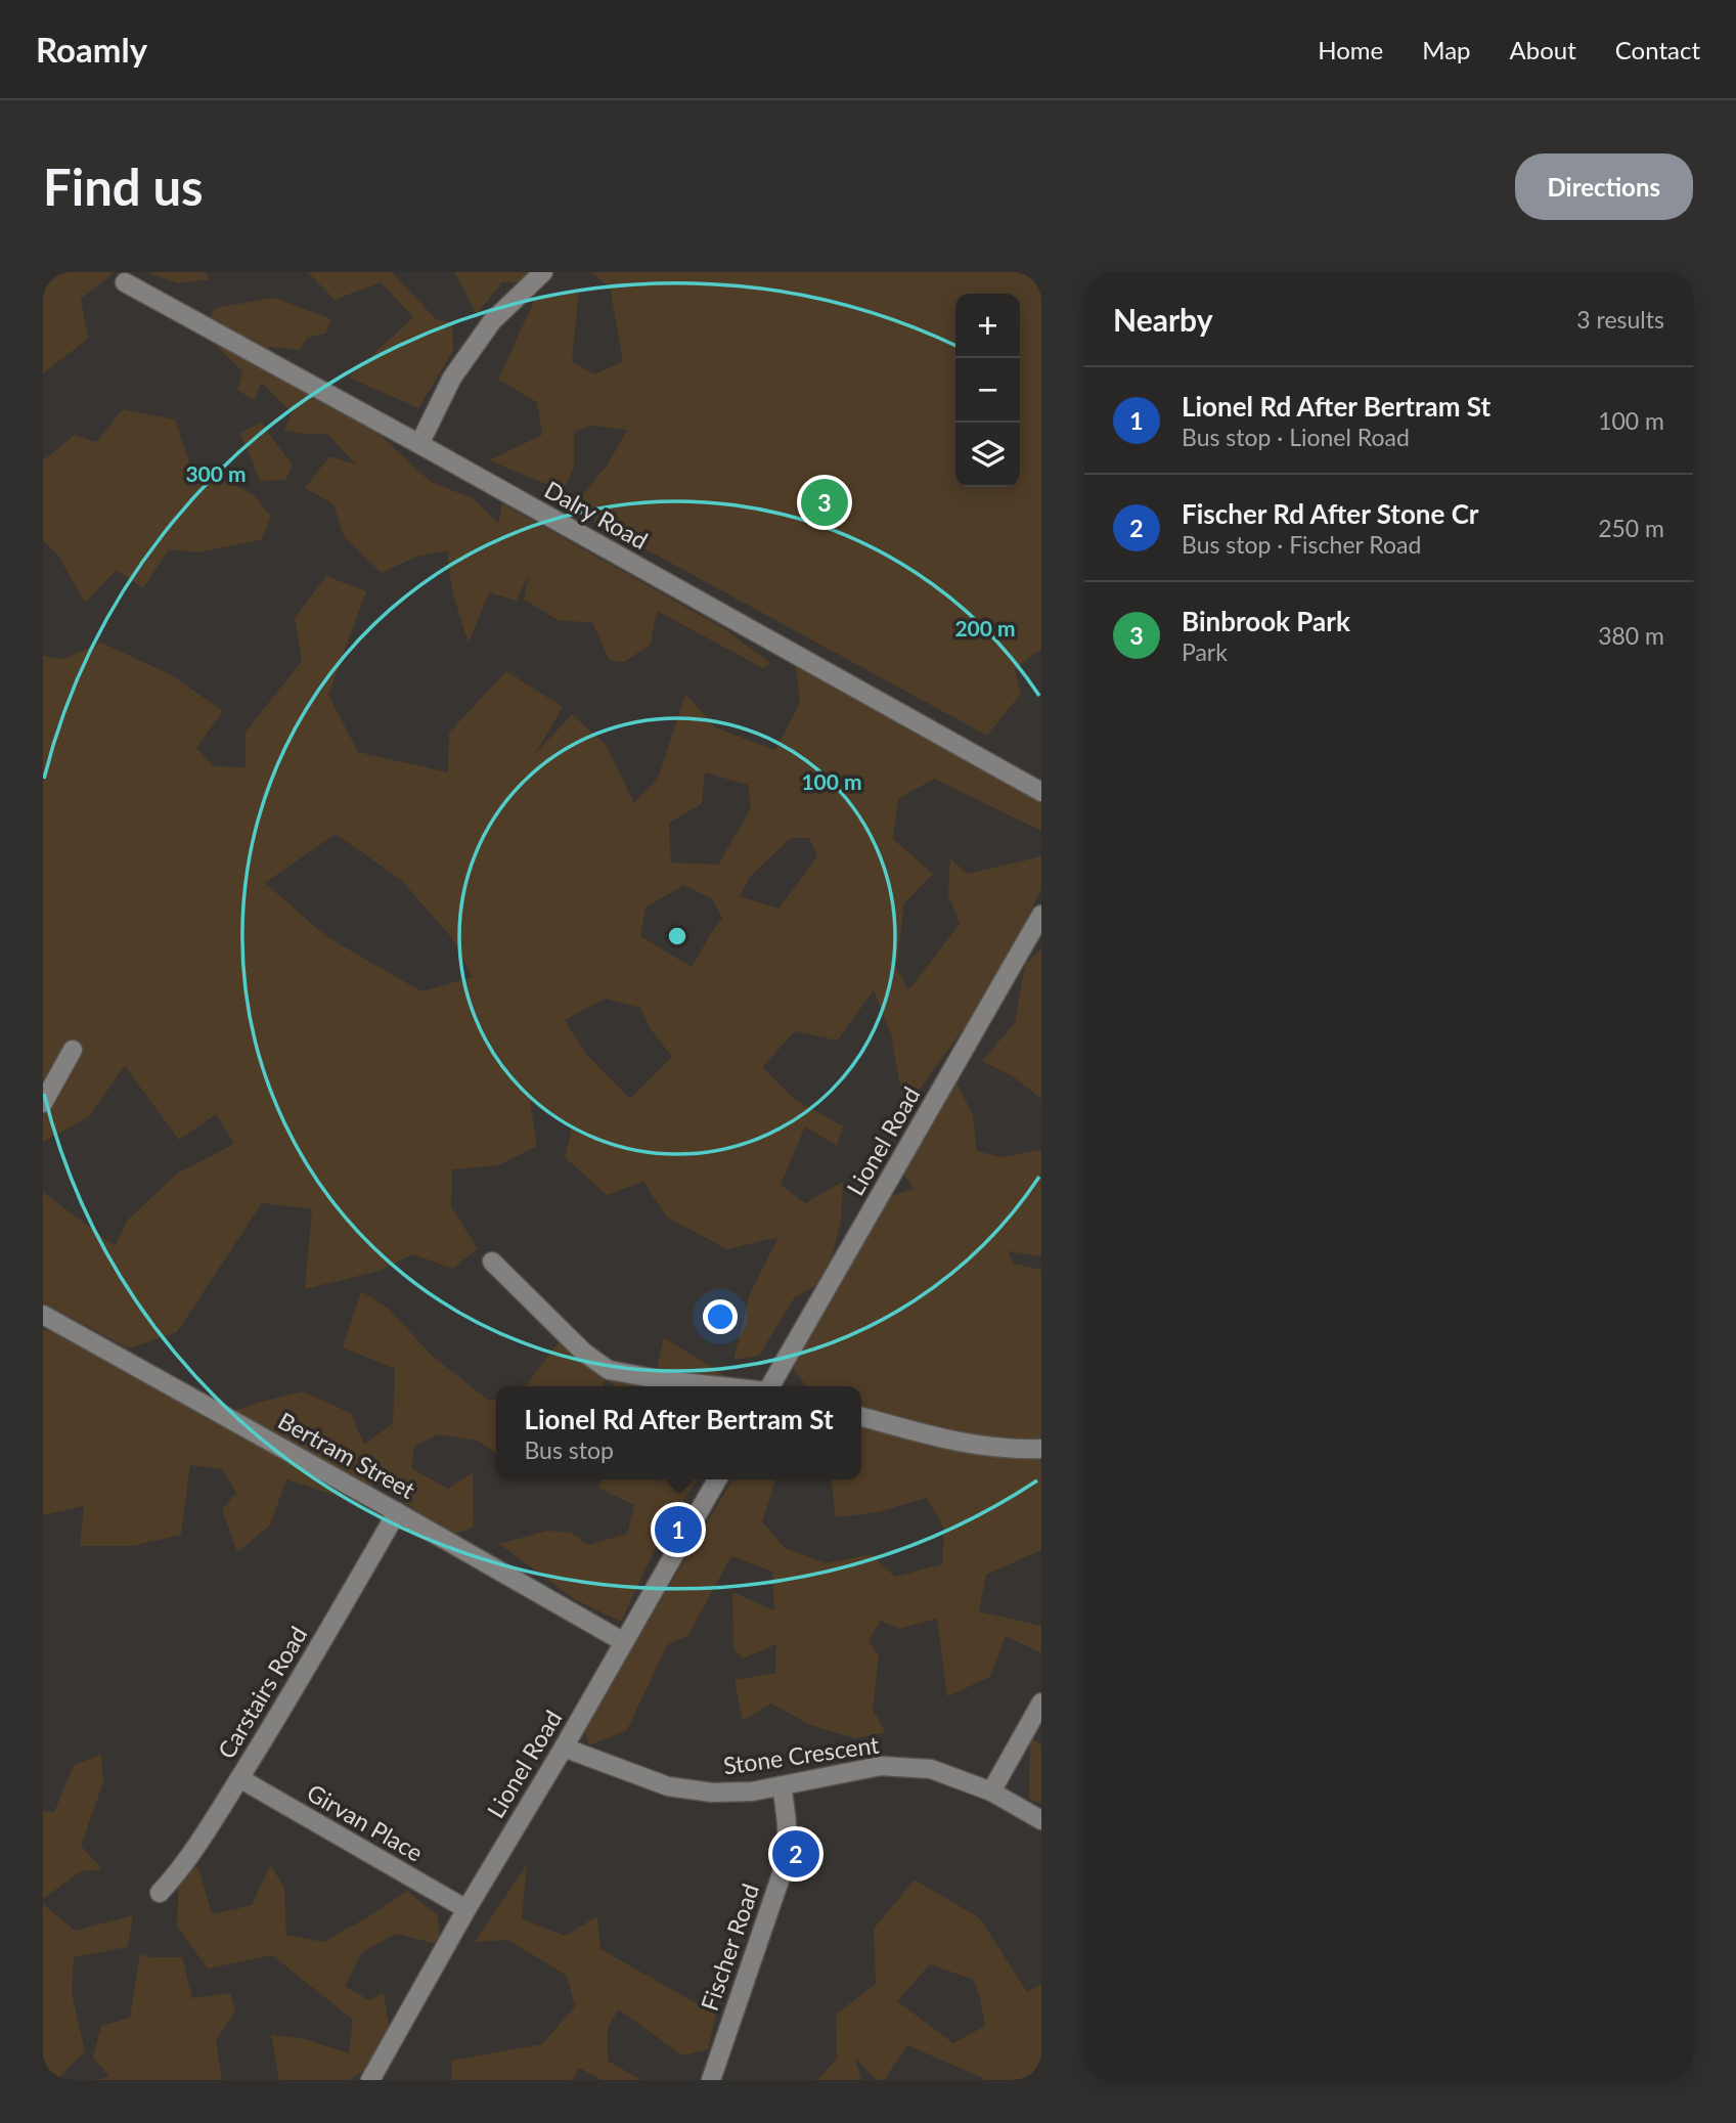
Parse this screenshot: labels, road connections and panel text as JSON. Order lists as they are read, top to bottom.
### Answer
{
  "streets": {
    "street": [
      "Dalry Road",
      "Lionel Road",
      "Bertram Street",
      "Carstairs Road",
      "Stone Crescent",
      "Girvan Place",
      "Fischer Road"
    ]
  },
  "crossings": [
    ["Lionel Road", "Bertram Street"],
    ["Lionel Road", "Stone Crescent"],
    ["Lionel Road", "Girvan Place"],
    ["Bertram Street", "Carstairs Road"],
    ["Carstairs Road", "Girvan Place"],
    ["Stone Crescent", "Fischer Road"]
  ],
  "page": {
    "header": "Roamly",
    "nav": [
      "Home",
      "Map",
      "About",
      "Contact"
    ],
    "buttons": "Directions",
    "title": "Find us",
    "heading": ["Nearby", "3 results"],
    "map_buttons": ["+", "−"],
    "list": [
      {
        "mark": "1",
        "name": "Lionel Rd After Bertram St",
        "note": "Bus stop · Lionel Road",
        "value": "100 m"
      },
      {
        "mark": "2",
        "name": "Fischer Rd After Stone Cr",
        "note": "Bus stop · Fischer Road",
        "value": "250 m"
      },
      {
        "mark": "3",
        "name": "Binbrook Park",
        "note": "Park",
        "value": "380 m"
      }
    ],
    "pins": ["3", "1", "2"],
    "popup": ["Lionel Rd After Bertram St", "Bus stop"]
  },
  "rings": ["300 m", "200 m", "100 m"]
}
